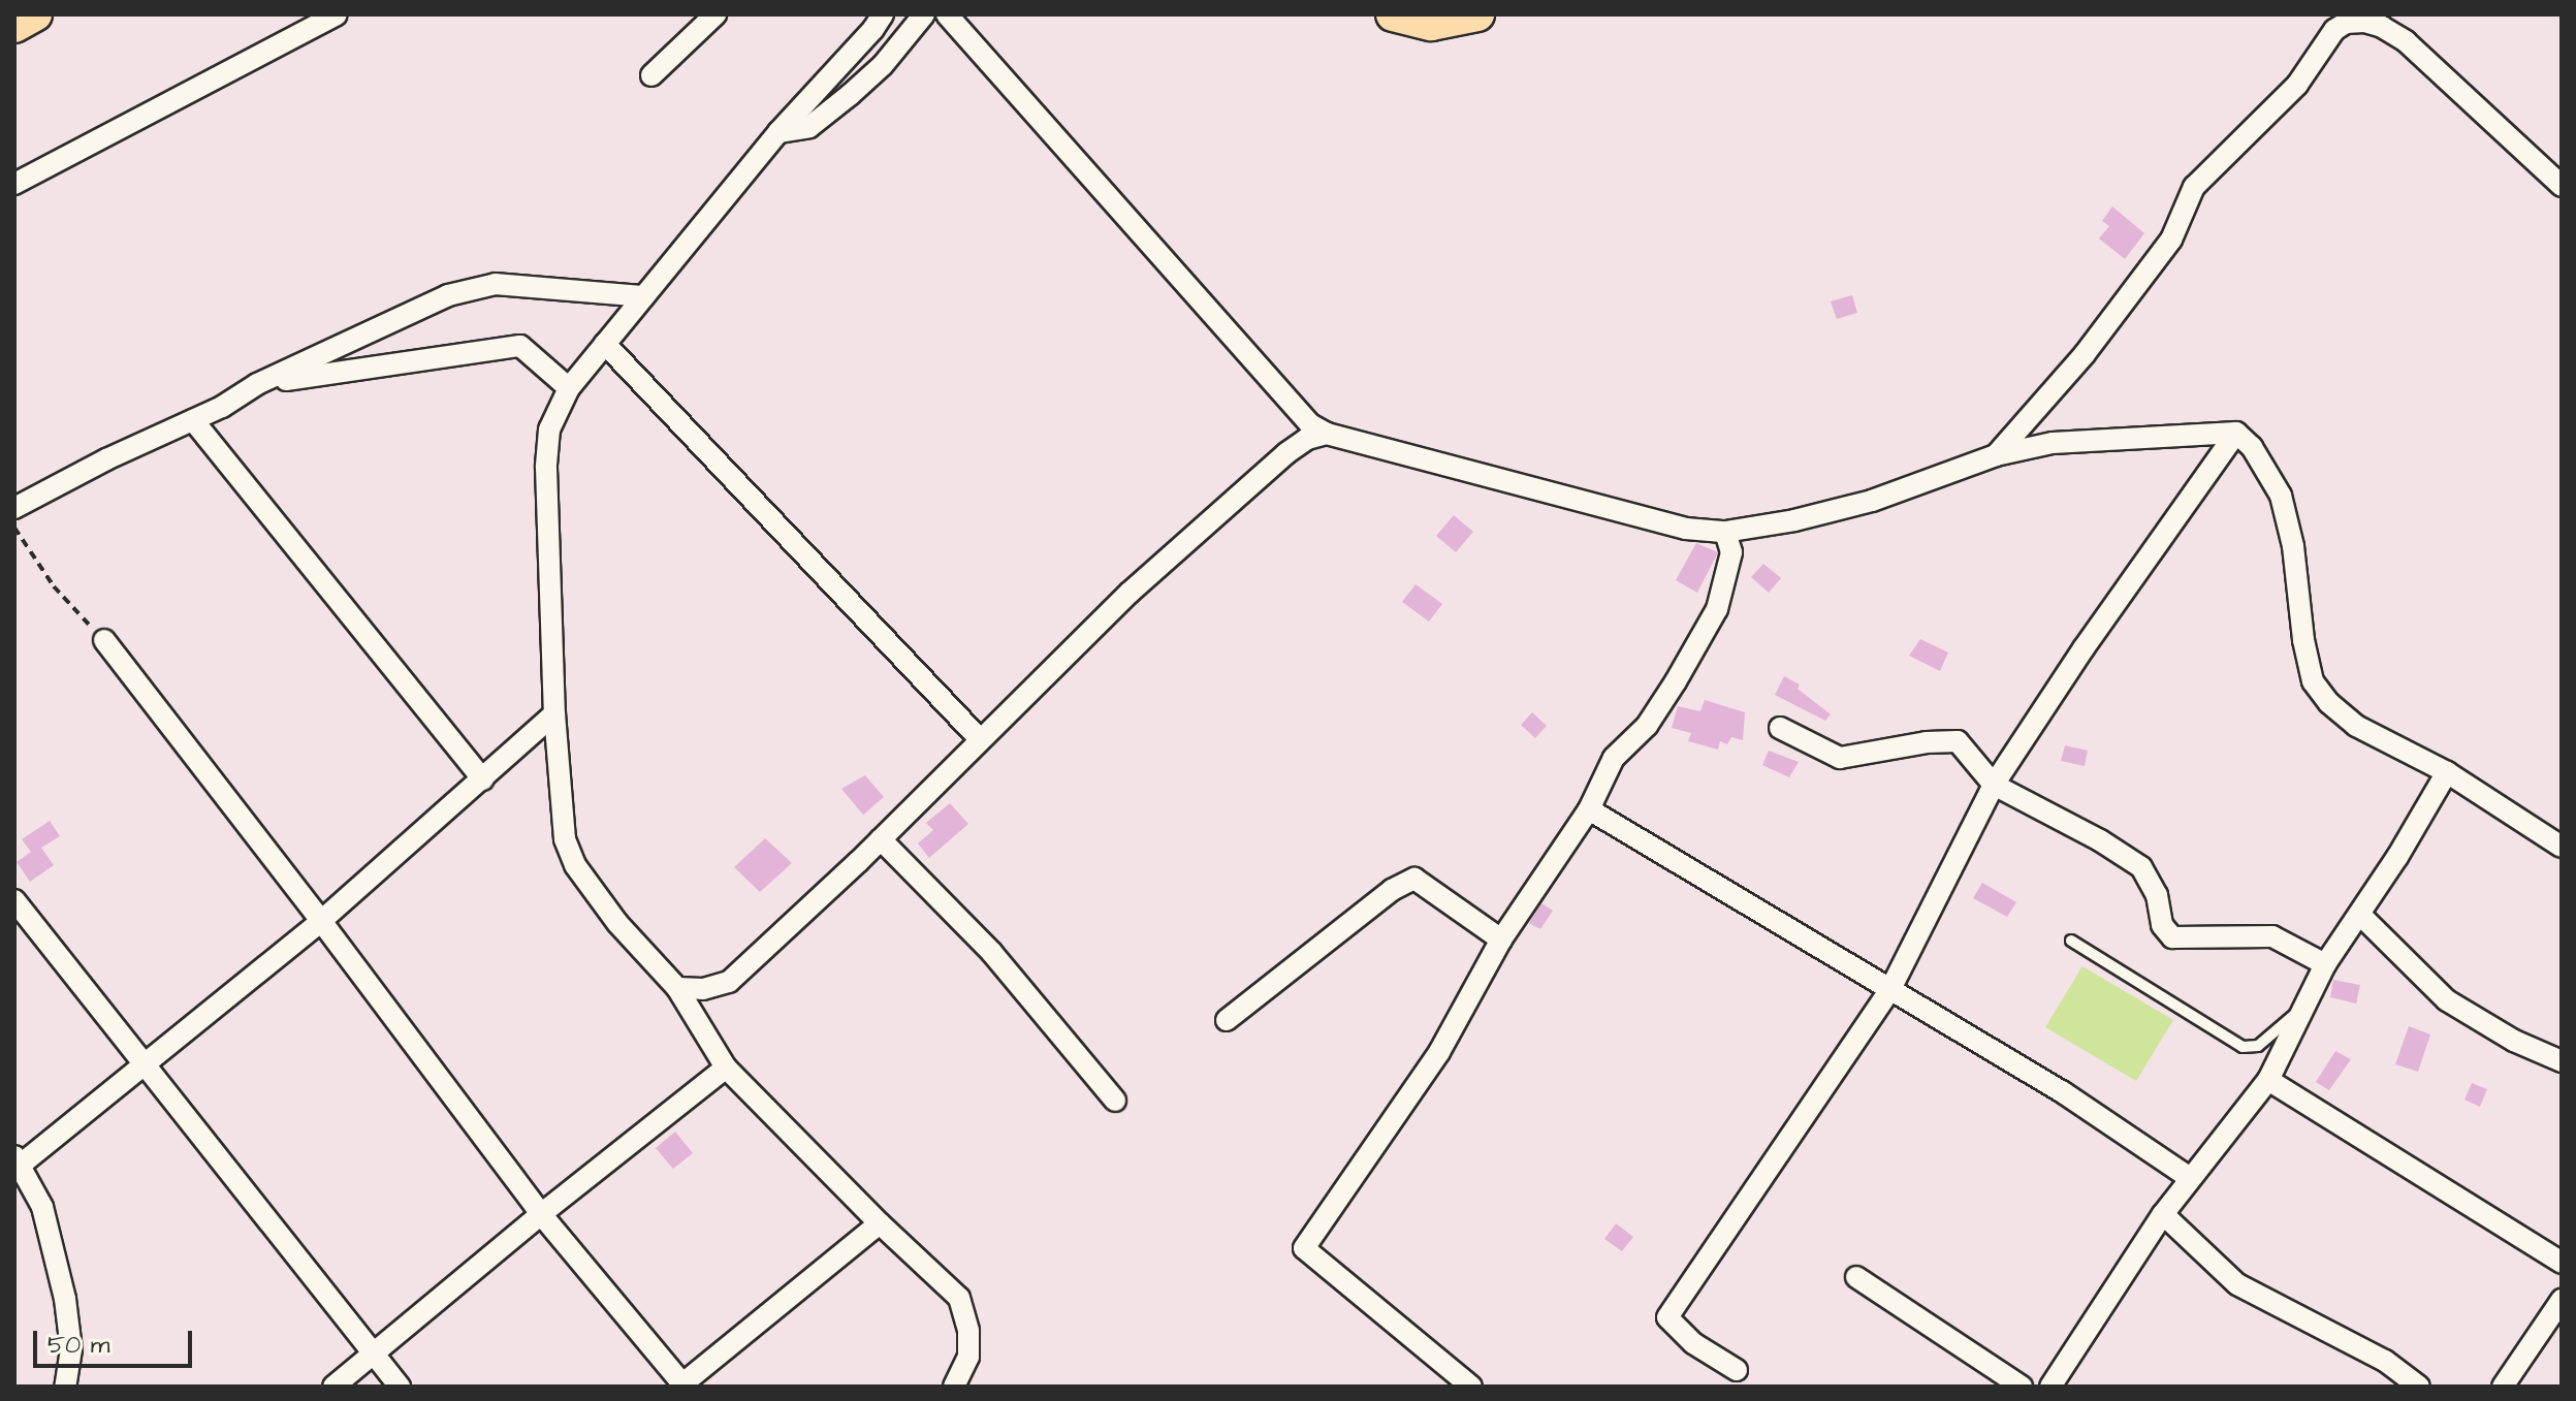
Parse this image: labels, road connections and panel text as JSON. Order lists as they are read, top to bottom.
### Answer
{
  "scale_bar": "50 m"
}
